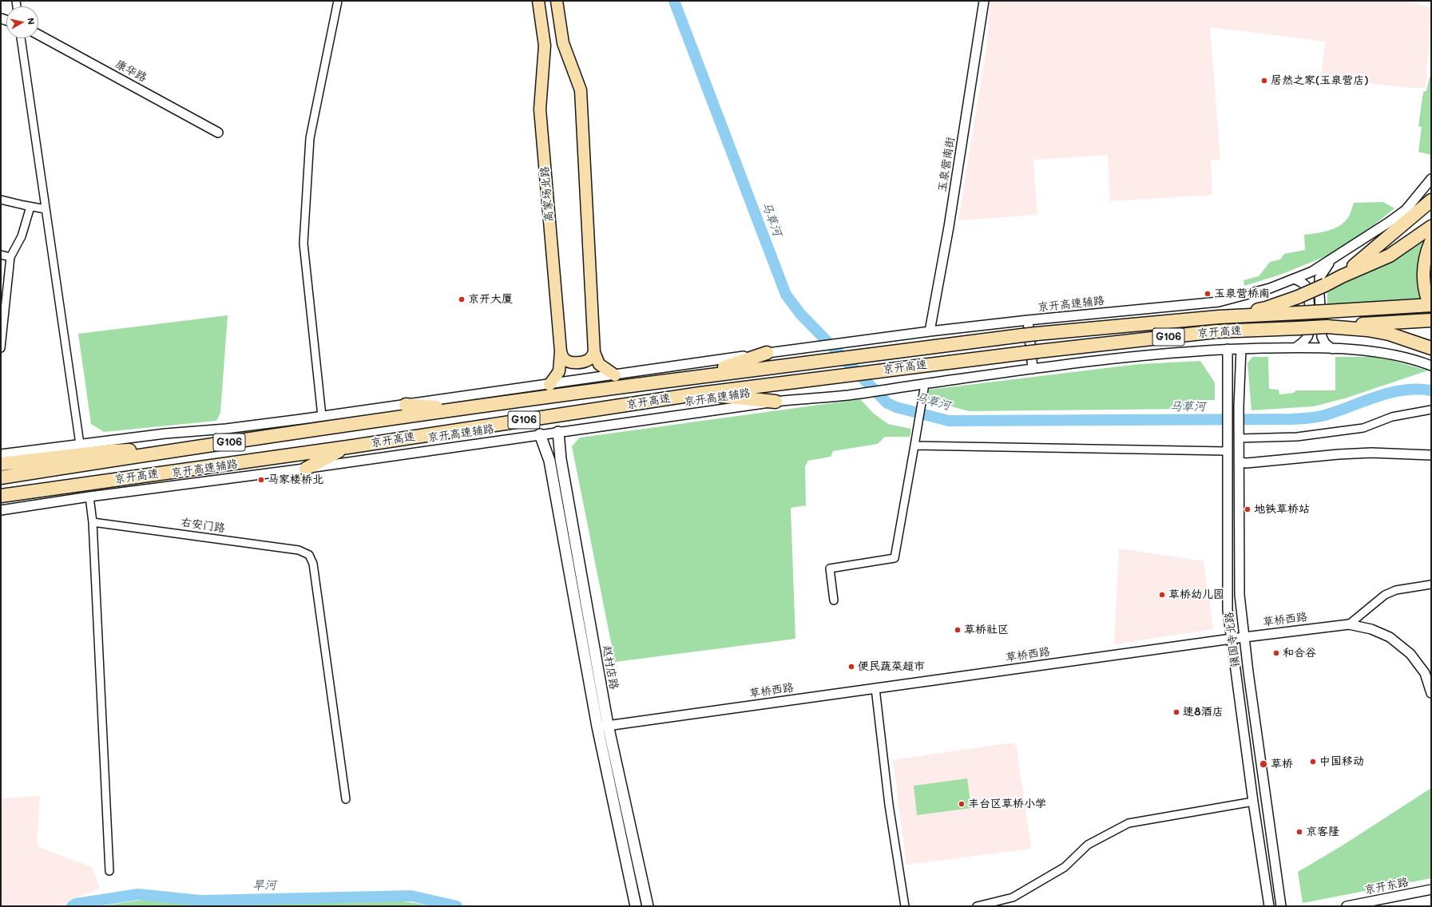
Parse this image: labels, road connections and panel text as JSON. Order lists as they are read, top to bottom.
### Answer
{
  "streets": {
    "highway": ["京开高速", "G106"],
    "main road": ["高家场北路", "赵村店路"],
    "street": [
      "康华路",
      "玉泉营南街",
      "京开高速辅路",
      "右安门路",
      "草桥西路",
      "镇国寺北路",
      "京开东路"
    ]
  },
  "crossings": [
    ["玉泉营南街", "京开高速辅路"],
    ["京开高速辅路", "赵村店路"],
    ["草桥西路", "镇国寺北路"],
    ["草桥西路", "赵村店路"]
  ],
  "water": ["马草河", "旱河"],
  "places": [
    "居然之家(玉泉营店)",
    "玉泉营桥南",
    "京开大厦",
    "马家楼桥北",
    "地铁草桥站",
    "草桥幼儿园",
    "草桥社区",
    "和合谷",
    "便民蔬菜超市",
    "速8酒店",
    "中国移动",
    "草桥",
    "丰台区草桥小学",
    "京客隆"
  ],
  "north": "right"
}
